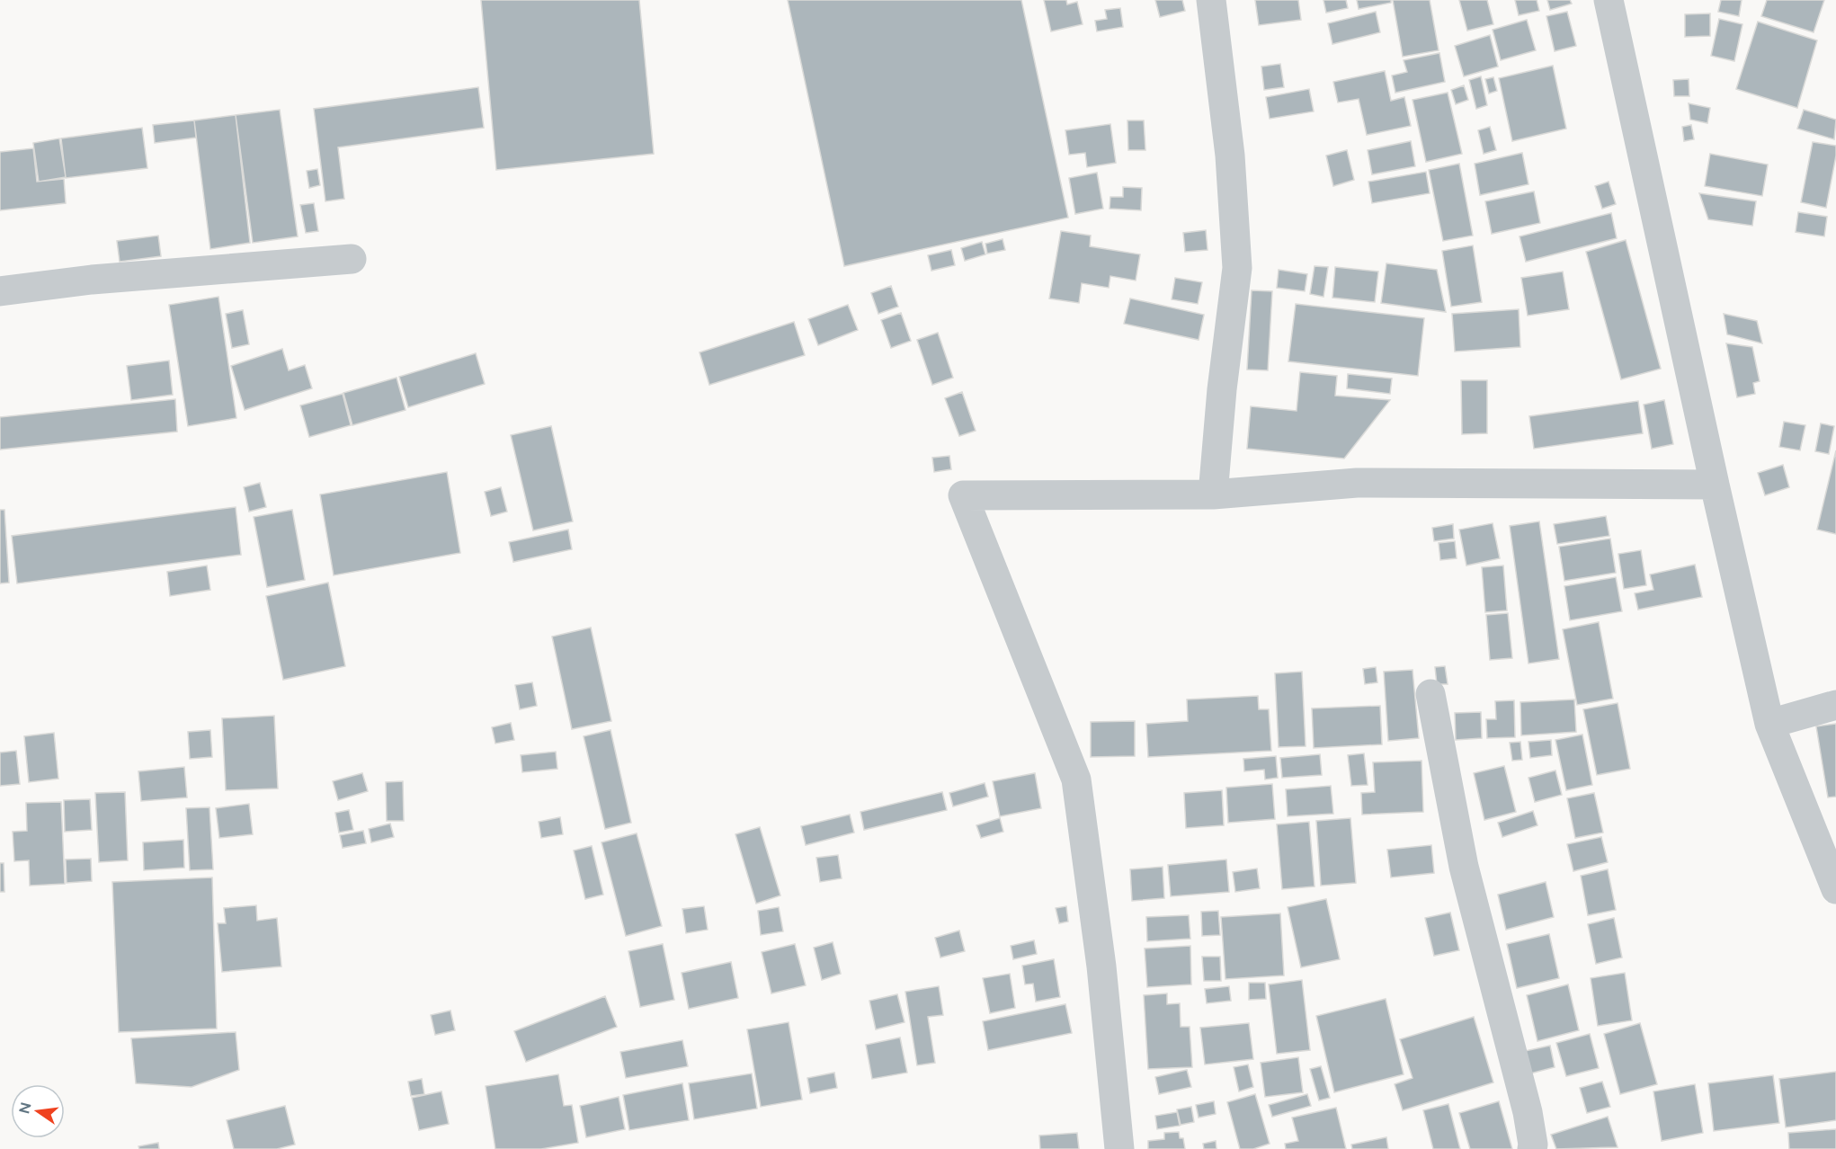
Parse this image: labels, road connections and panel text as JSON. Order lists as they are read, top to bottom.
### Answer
{
  "north": "left"
}
